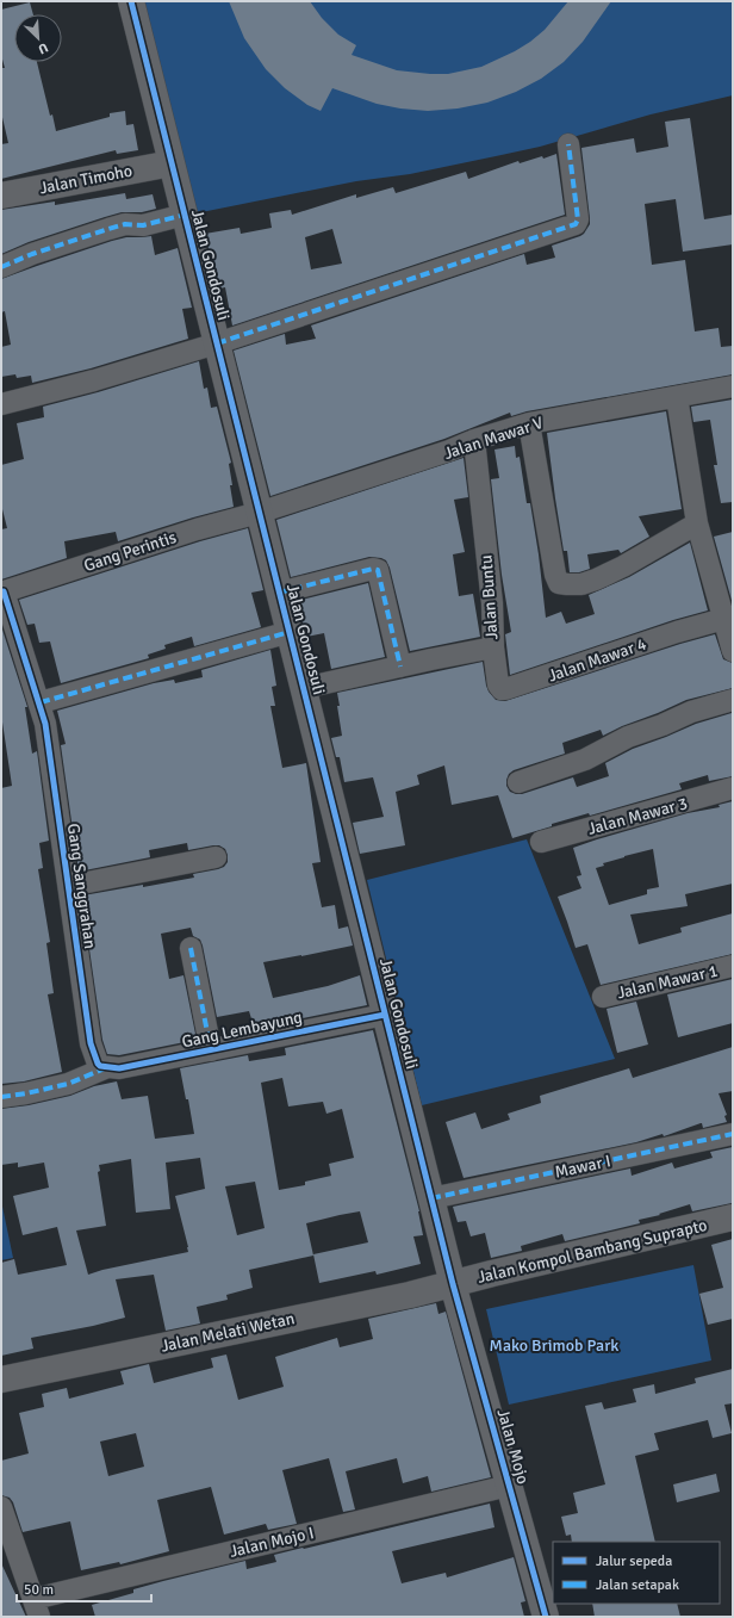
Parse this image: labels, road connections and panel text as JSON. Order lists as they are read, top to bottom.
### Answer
{
  "streets": {
    "street": [
      "Jalan Timoho",
      "Jalan Gondosuli",
      "Jalan Mawar V",
      "Gang Perintis",
      "Jalan Buntu",
      "Jalan Mawar 4",
      "Jalan Mawar 3",
      "Gang Sanggrahan",
      "Jalan Mawar 1",
      "Gang Lembayung",
      "Mawar I",
      "Jalan Kompol Bambang Suprapto",
      "Jalan Melati Wetan",
      "Jalan Mojo",
      "Jalan Mojo I"
    ]
  },
  "crossings": [
    ["Jalan Timoho", "Jalan Gondosuli"],
    ["Jalan Gondosuli", "Jalan Mawar V"],
    ["Jalan Gondosuli", "Gang Perintis"],
    ["Jalan Gondosuli", "Jalan Buntu"],
    ["Jalan Gondosuli", "Gang Lembayung"],
    ["Jalan Gondosuli", "Mawar I"],
    ["Jalan Gondosuli", "Jalan Kompol Bambang Suprapto"],
    ["Jalan Gondosuli", "Jalan Melati Wetan"],
    ["Jalan Gondosuli", "Jalan Mojo"],
    ["Jalan Mawar V", "Gang Perintis"],
    ["Jalan Mawar V", "Jalan Buntu"],
    ["Gang Perintis", "Gang Sanggrahan"],
    ["Jalan Buntu", "Jalan Mawar 4"],
    ["Gang Sanggrahan", "Gang Lembayung"],
    ["Jalan Kompol Bambang Suprapto", "Jalan Melati Wetan"],
    ["Jalan Kompol Bambang Suprapto", "Jalan Mojo"],
    ["Jalan Melati Wetan", "Jalan Mojo"],
    ["Jalan Mojo", "Jalan Mojo I"]
  ],
  "parks": ["Mako Brimob Park"],
  "legend": ["Jalur sepeda", "Jalan setapak"],
  "scale_bar": "50 m",
  "north": "bottom right"
}
